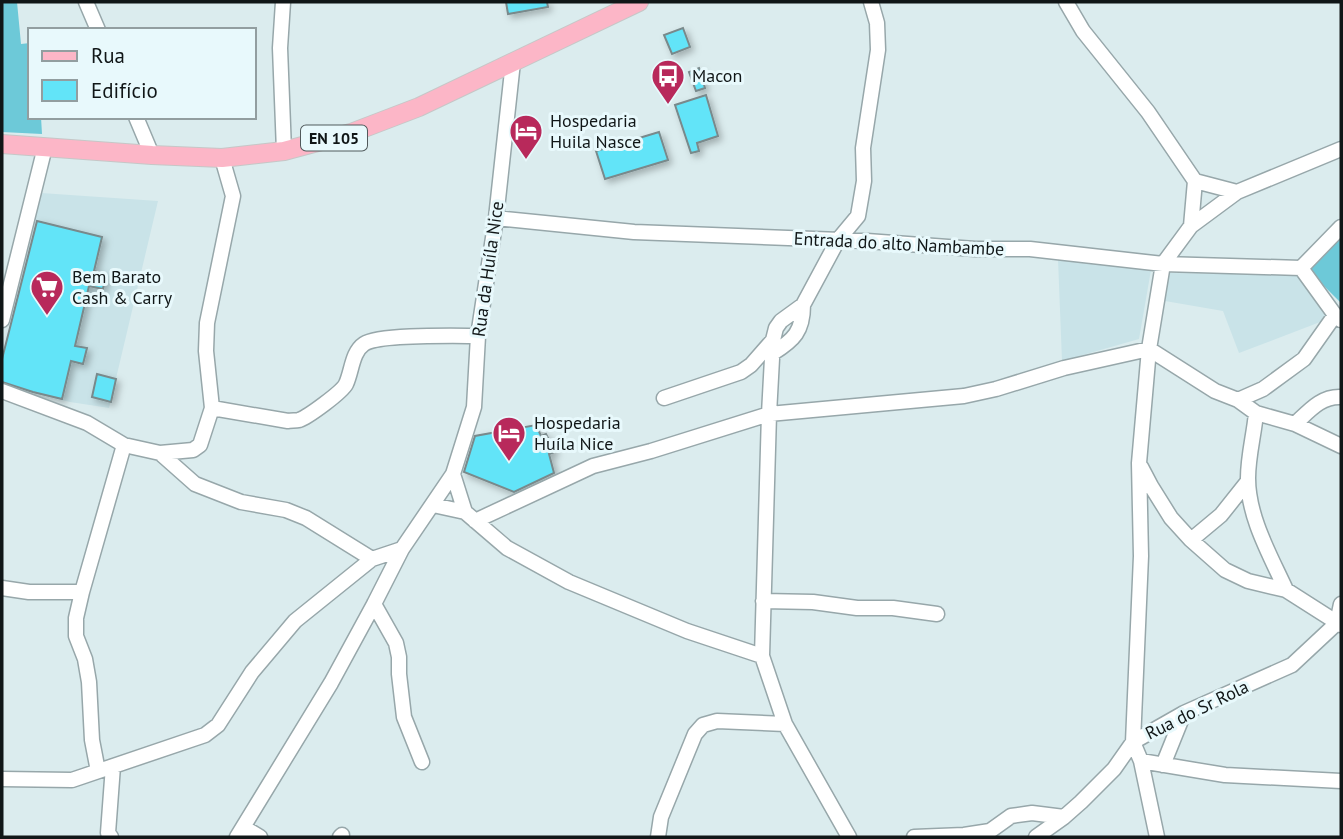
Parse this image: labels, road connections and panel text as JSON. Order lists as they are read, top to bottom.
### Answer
{
  "streets": {
    "main road": ["EN 105"],
    "street": ["Entrada do alto Nambambe", "Rua da Huíla Nice", "Rua do Sr Rola"]
  },
  "crossings": [
    ["EN 105", "Rua da Huíla Nice"],
    ["Entrada do alto Nambambe", "Rua da Huíla Nice"]
  ],
  "places": {
    "bus stop": ["Macon"],
    "hotel": ["Hospedaria Huila Nasce", "Hospedaria Huíla Nice"],
    "supermarket": ["Bem Barato Cash & Carry"]
  },
  "legend": ["Rua", "Edifício"]
}
